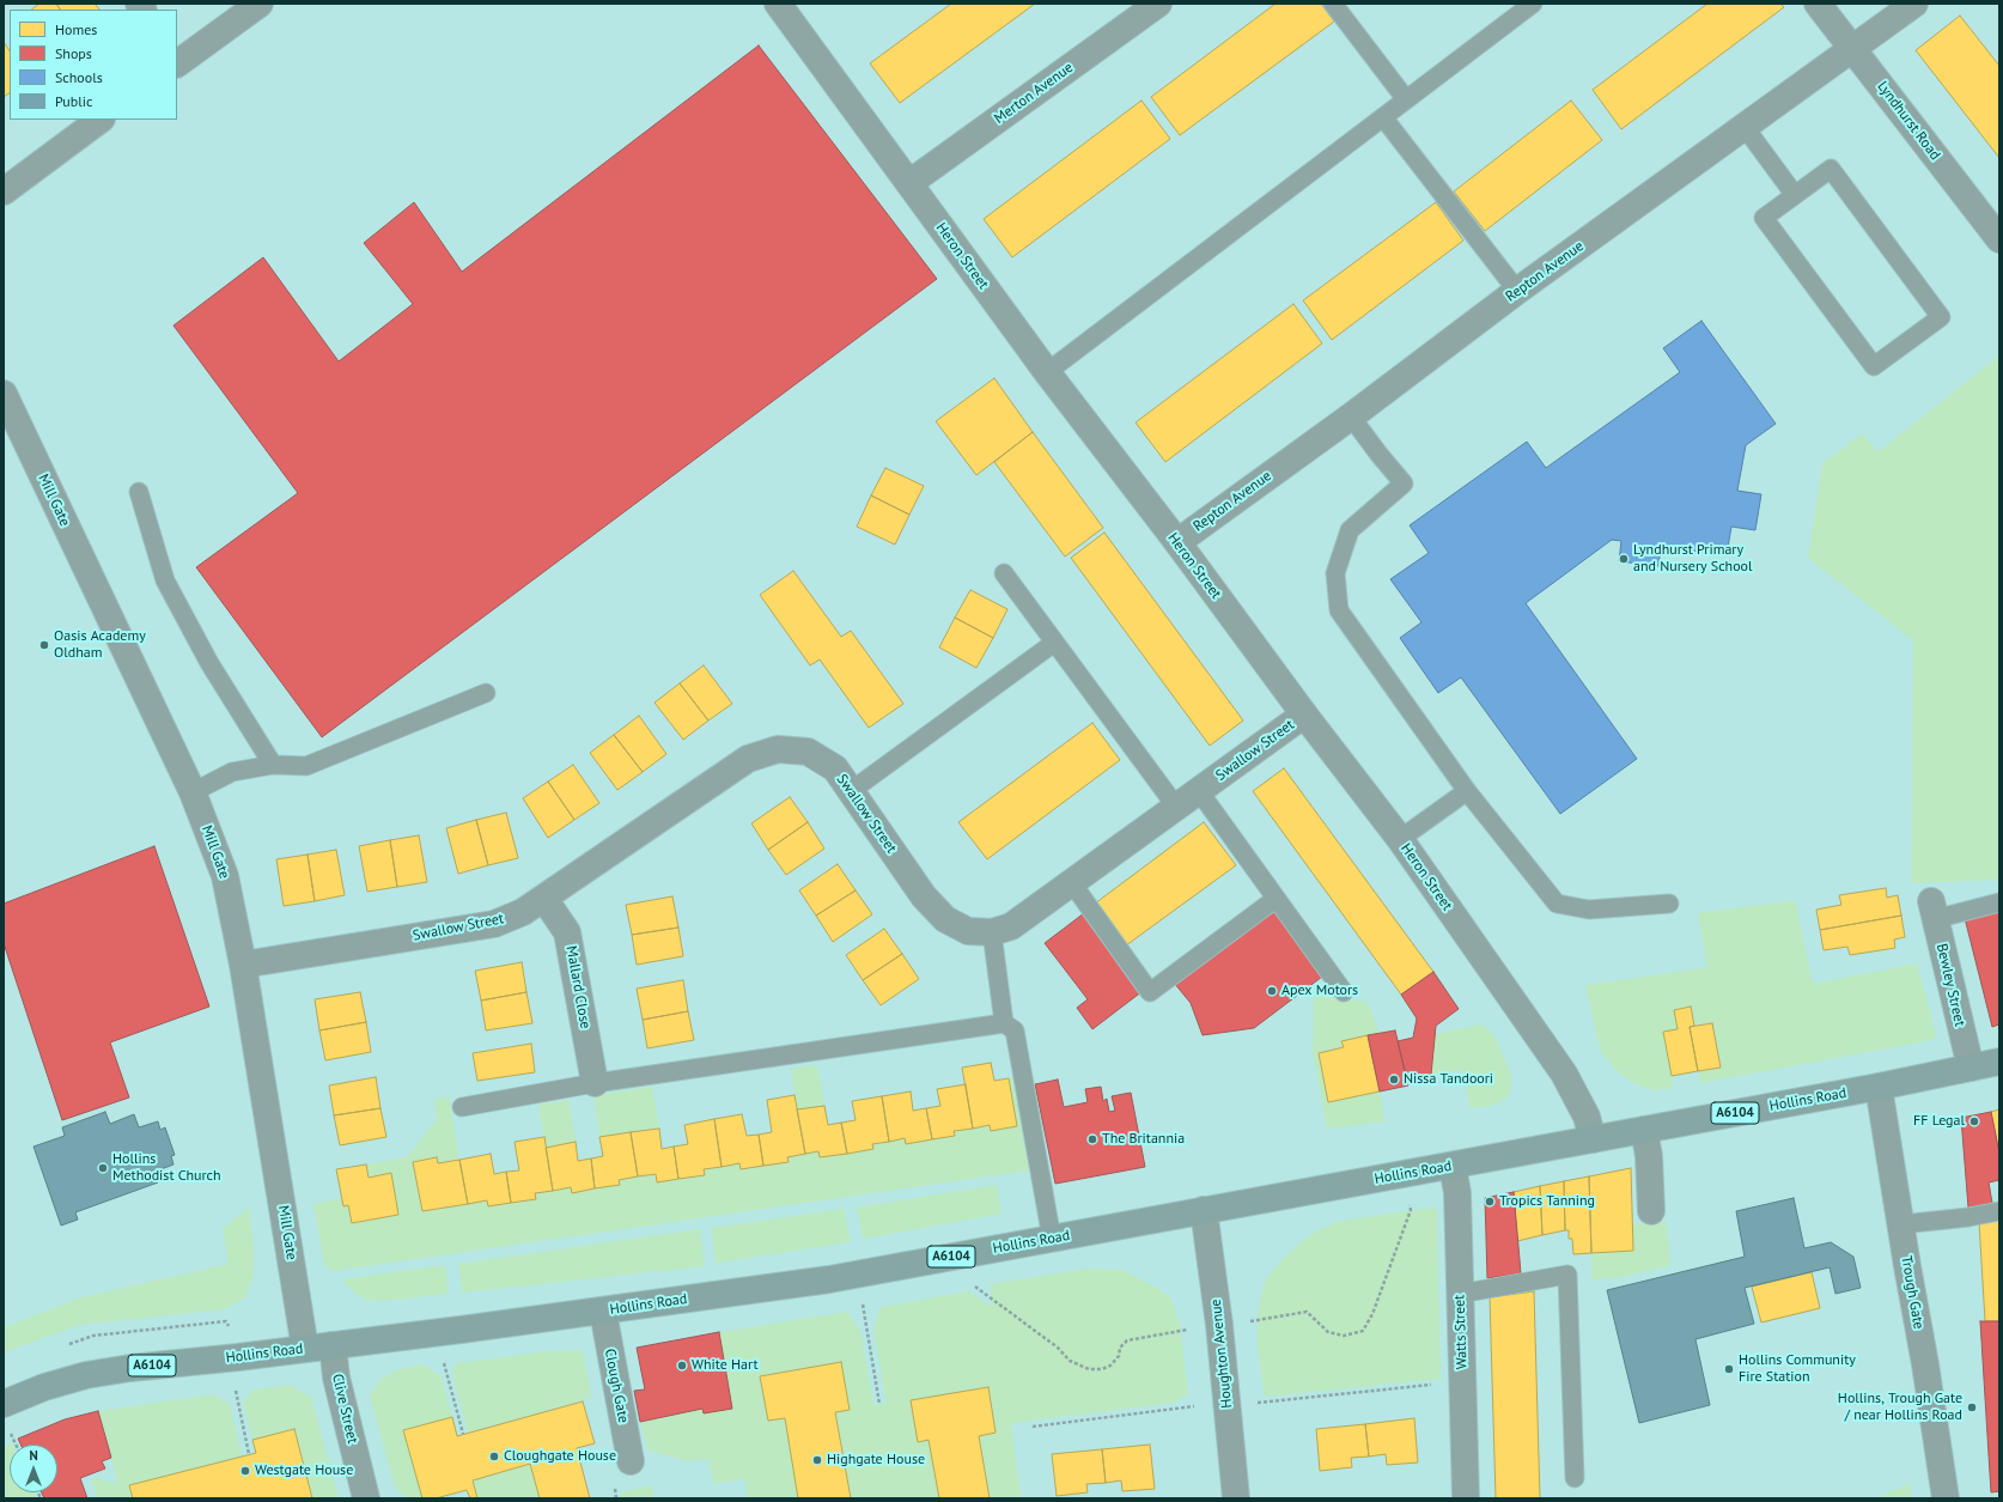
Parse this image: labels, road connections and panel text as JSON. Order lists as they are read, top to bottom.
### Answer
{
  "streets": {
    "main road": ["Hollins Road", "A6104"],
    "street": [
      "Merton Avenue",
      "Lyndhurst Road",
      "Heron Street",
      "Repton Avenue",
      "Mill Gate",
      "Swallow Street",
      "Bewley Street",
      "Mallard Close",
      "Trough Gate",
      "Watts Street",
      "Houghton Avenue",
      "Clough Gate",
      "Clive Street"
    ]
  },
  "crossings": [
    ["Merton Avenue", "Heron Street"],
    ["Lyndhurst Road", "Repton Avenue"],
    ["Heron Street", "Repton Avenue"],
    ["Heron Street", "Swallow Street"],
    ["Heron Street", "Hollins Road"],
    ["Mill Gate", "Swallow Street"],
    ["Mill Gate", "Hollins Road"],
    ["Swallow Street", "Mallard Close"],
    ["Bewley Street", "Hollins Road"],
    ["Hollins Road", "Trough Gate"],
    ["Hollins Road", "Watts Street"],
    ["Hollins Road", "Houghton Avenue"],
    ["Hollins Road", "Clough Gate"],
    ["Hollins Road", "Clive Street"]
  ],
  "places": [
    "Lyndhurst Primary and Nursery School",
    "Oasis Academy Oldham",
    "Apex Motors",
    "Nissa Tandoori",
    "FF Legal",
    "The Britannia",
    "Hollins Methodist Church",
    "Tropics Tanning",
    "White Hart",
    "Hollins Community Fire Station",
    "Hollins, Trough Gate / near Hollins Road",
    "Cloughgate House",
    "Highgate House",
    "Westgate House"
  ],
  "legend": [
    "Homes",
    "Shops",
    "Schools",
    "Public"
  ],
  "north": "top"
}
